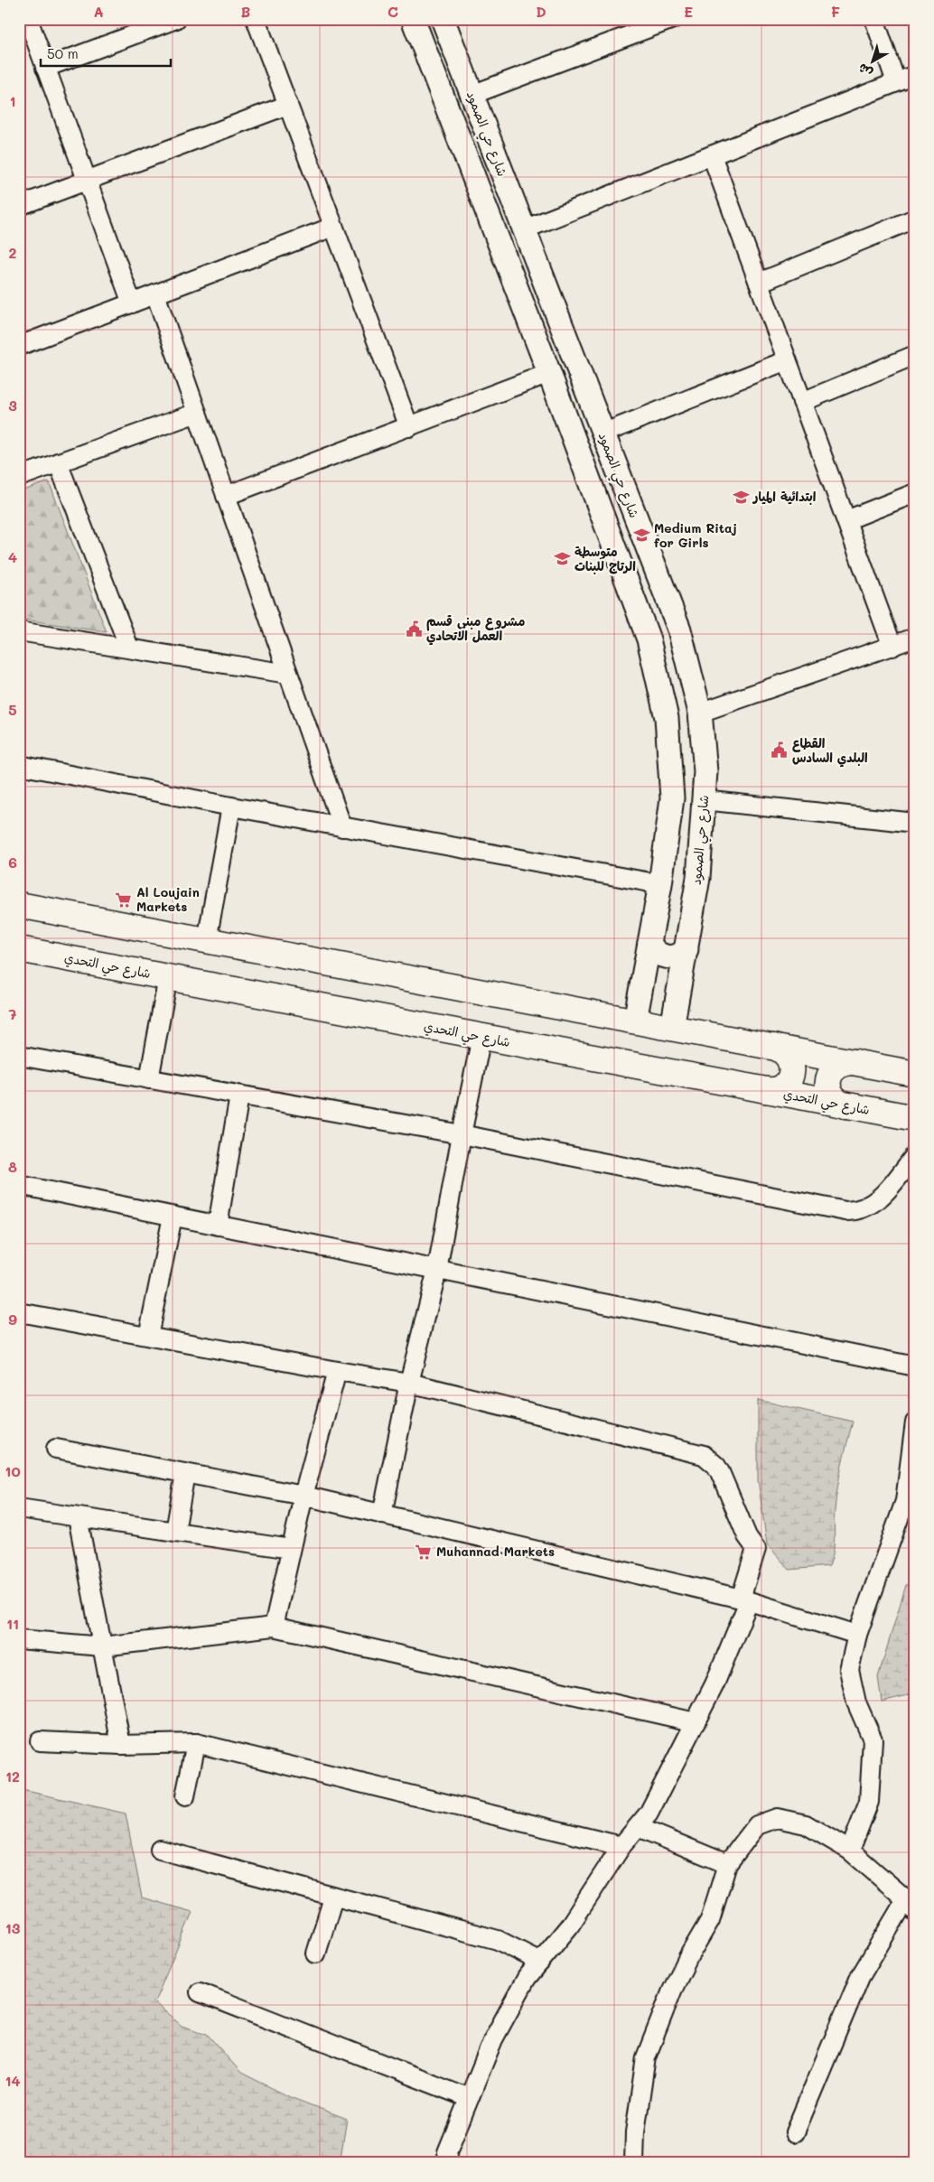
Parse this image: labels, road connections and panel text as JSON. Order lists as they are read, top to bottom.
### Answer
{
  "streets": {
    "main road": ["شارع حي التحدي"],
    "street": ["شارع حي الصمود"]
  },
  "places": {
    "school or university": ["ابتدائية الميار", "Medium Ritaj for Girls", "متوسطة الرتاج للبنات"],
    "public building": ["مشروع مبنى قسم العمل الاتحادي", "القطاع البلدي السادس"],
    "supermarket": ["Al Loujain Markets", "Muhannad Markets"]
  },
  "scale_bar": "50 m",
  "north": "bottom left",
  "grid": {
    "columns": [
      "A",
      "B",
      "C",
      "D",
      "E",
      "F"
    ],
    "rows": [
      "1",
      "2",
      "3",
      "4",
      "5",
      "6",
      "7",
      "8",
      "9",
      "10",
      "11",
      "12",
      "13",
      "14"
    ]
  }
}
